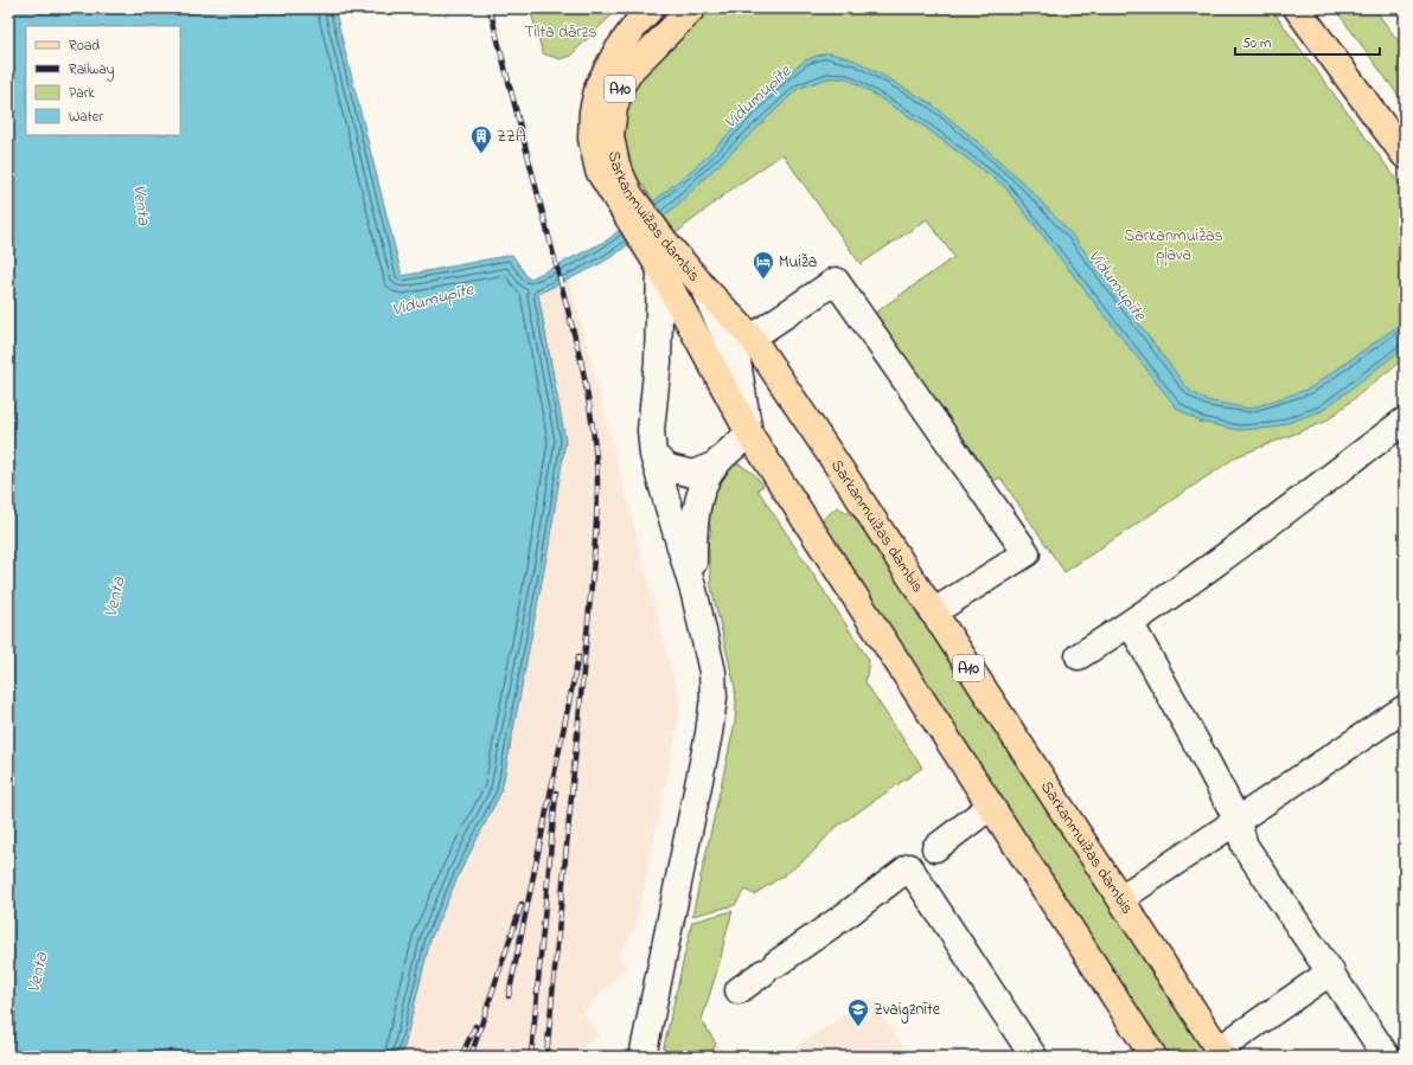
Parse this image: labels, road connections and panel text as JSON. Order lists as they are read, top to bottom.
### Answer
{
  "streets": {
    "main road": ["A10", "Sarkanmuižas dambis"]
  },
  "water": ["Vidumupīte", "Venta"],
  "parks": ["Tilta dārzs", "Sarkanmuižas pļava"],
  "places": {
    "building": ["ZZA"],
    "hotel": ["Muiža"],
    "school or university": ["Zvaigznīte"]
  },
  "legend": [
    "Road",
    "Railway",
    "Park",
    "Water"
  ],
  "scale_bar": "50 m"
}
